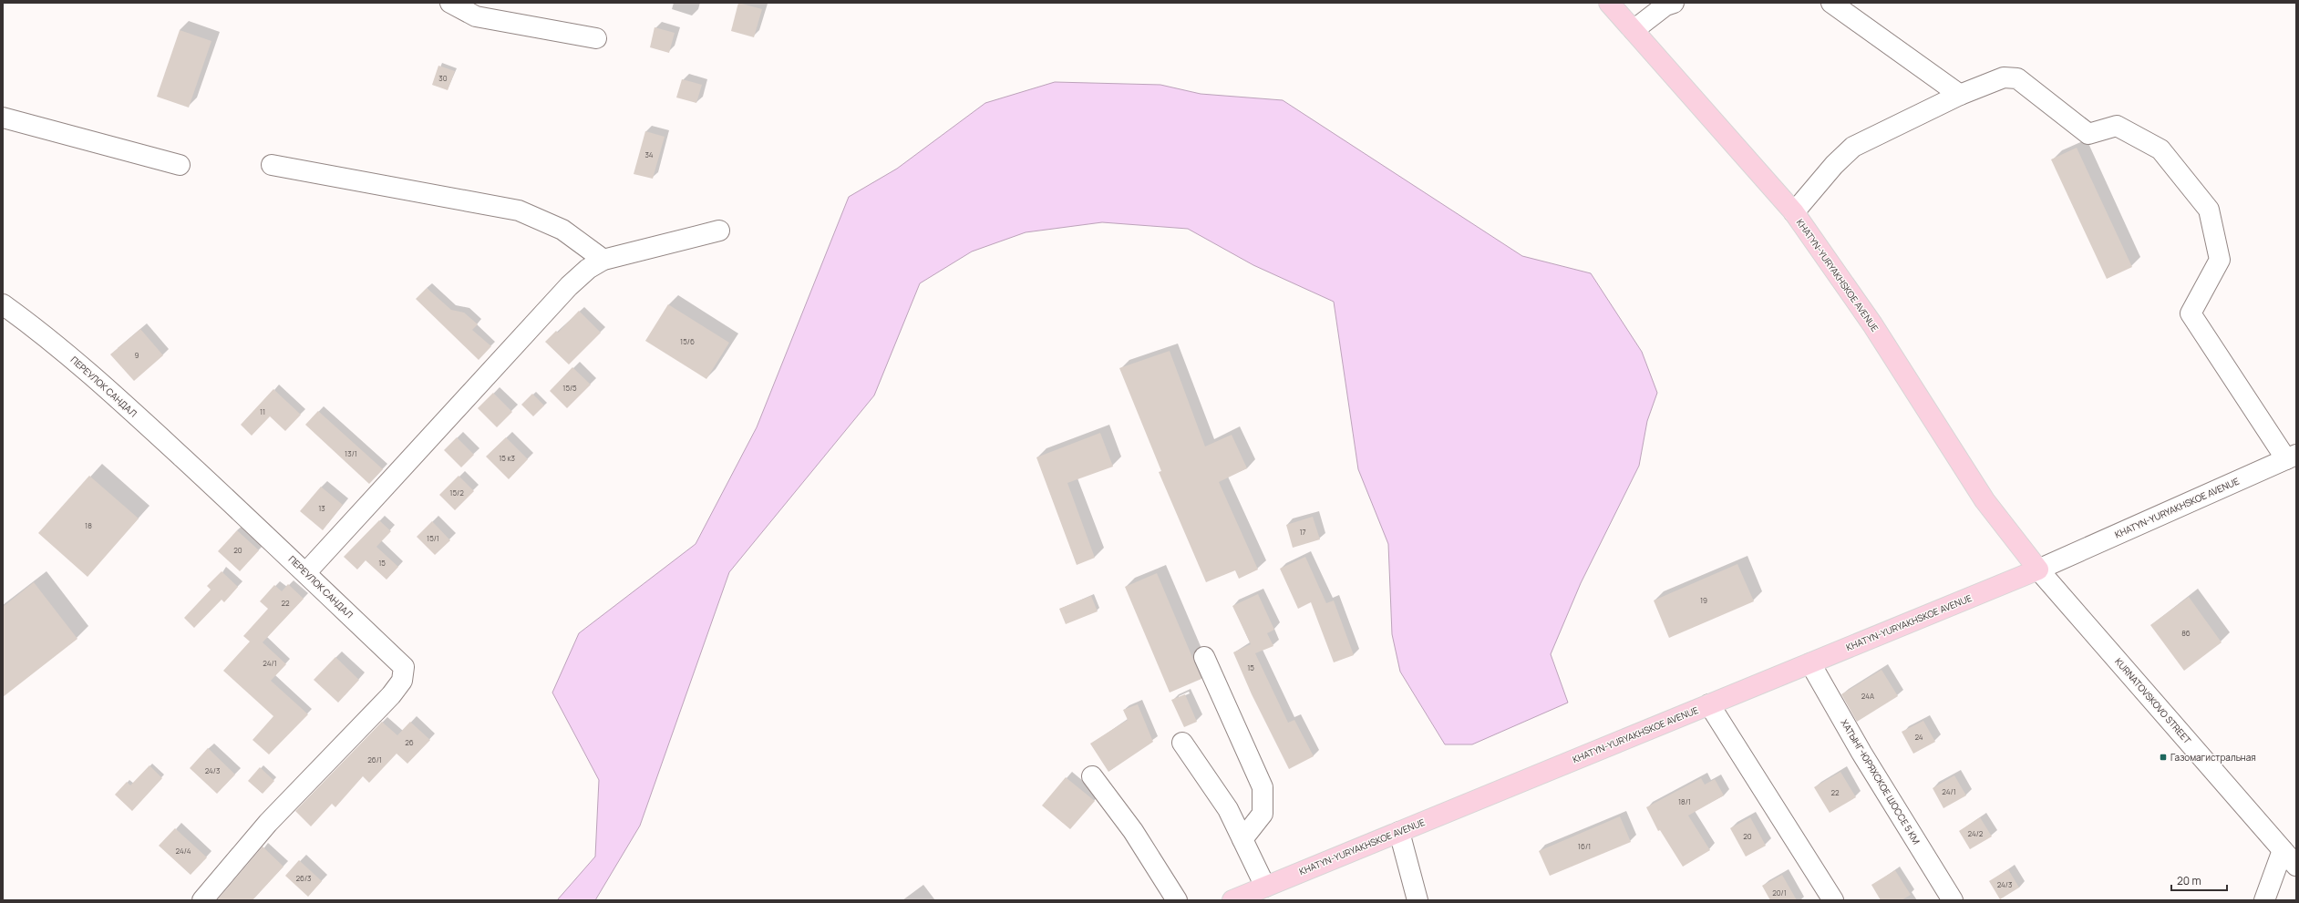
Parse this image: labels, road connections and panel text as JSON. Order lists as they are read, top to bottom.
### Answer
{
  "streets": {
    "main road": ["KHATYN-YURYAKHSKOE AVENUE"],
    "street": ["ПЕРЕУЛОК САНДАЛ", "KURNATOVSKOVO STREET", "ХАТЫНГ-ЮРЯХСКОЕ ШОССЕ 5 КМ"]
  },
  "crossings": [
    ["KHATYN-YURYAKHSKOE AVENUE", "KURNATOVSKOVO STREET"],
    ["KHATYN-YURYAKHSKOE AVENUE", "ХАТЫНГ-ЮРЯХСКОЕ ШОССЕ 5 КМ"]
  ],
  "places": {
    "transit": ["Газомагистральная"]
  },
  "house_numbers": [
    "30",
    "34",
    "15/6",
    "9",
    "15/5",
    "11",
    "13/1",
    "15 к3",
    "15/2",
    "13",
    "18",
    "17",
    "15/1",
    "20",
    "15",
    "19",
    "22",
    "86",
    "24/1",
    "15",
    "24А",
    "24",
    "26",
    "26/1",
    "24/3",
    "24/1",
    "22",
    "18/1",
    "24/2",
    "20",
    "16/1",
    "24/4",
    "26/3",
    "24/3",
    "20/1"
  ],
  "scale_bar": "20 m"
}
